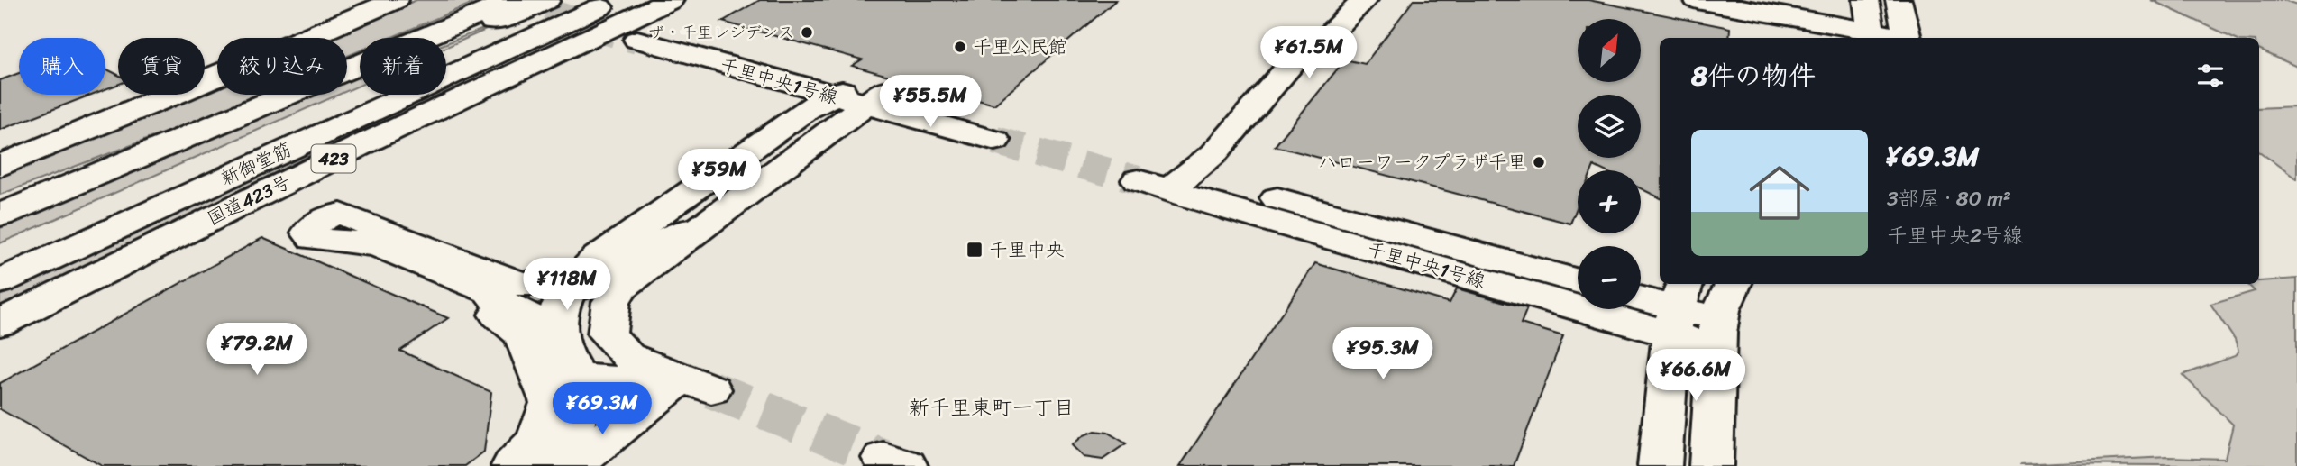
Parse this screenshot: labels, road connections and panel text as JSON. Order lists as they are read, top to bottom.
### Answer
{
  "streets": {
    "main road": [
      "千里中央1号線",
      "423",
      "新御堂筋",
      "国道423号"
    ]
  },
  "crossings": [
    ["千里中央1号線", "国道423号"]
  ],
  "districts": ["新千里東町一丁目"],
  "places": {
    "other": ["ザ・千里レジデンス", "千里公民館", "ハローワークプラザ千里"],
    "transit": ["千里中央"]
  },
  "north": "top right",
  "page": {
    "map_buttons": ["+", "−"],
    "price": [
      "¥61.5M",
      "¥55.5M",
      "¥59M",
      "¥118M",
      "¥79.2M",
      "¥95.3M",
      "¥66.6M",
      "¥69.3M"
    ],
    "chip": [
      "購入",
      "賃貸",
      "絞り込み",
      "新着"
    ],
    "heading": "8件の物件",
    "list": [
      {
        "name": "¥69.3M",
        "note": "3部屋 · 80 m² · 千里中央2号線"
      }
    ]
  }
}
